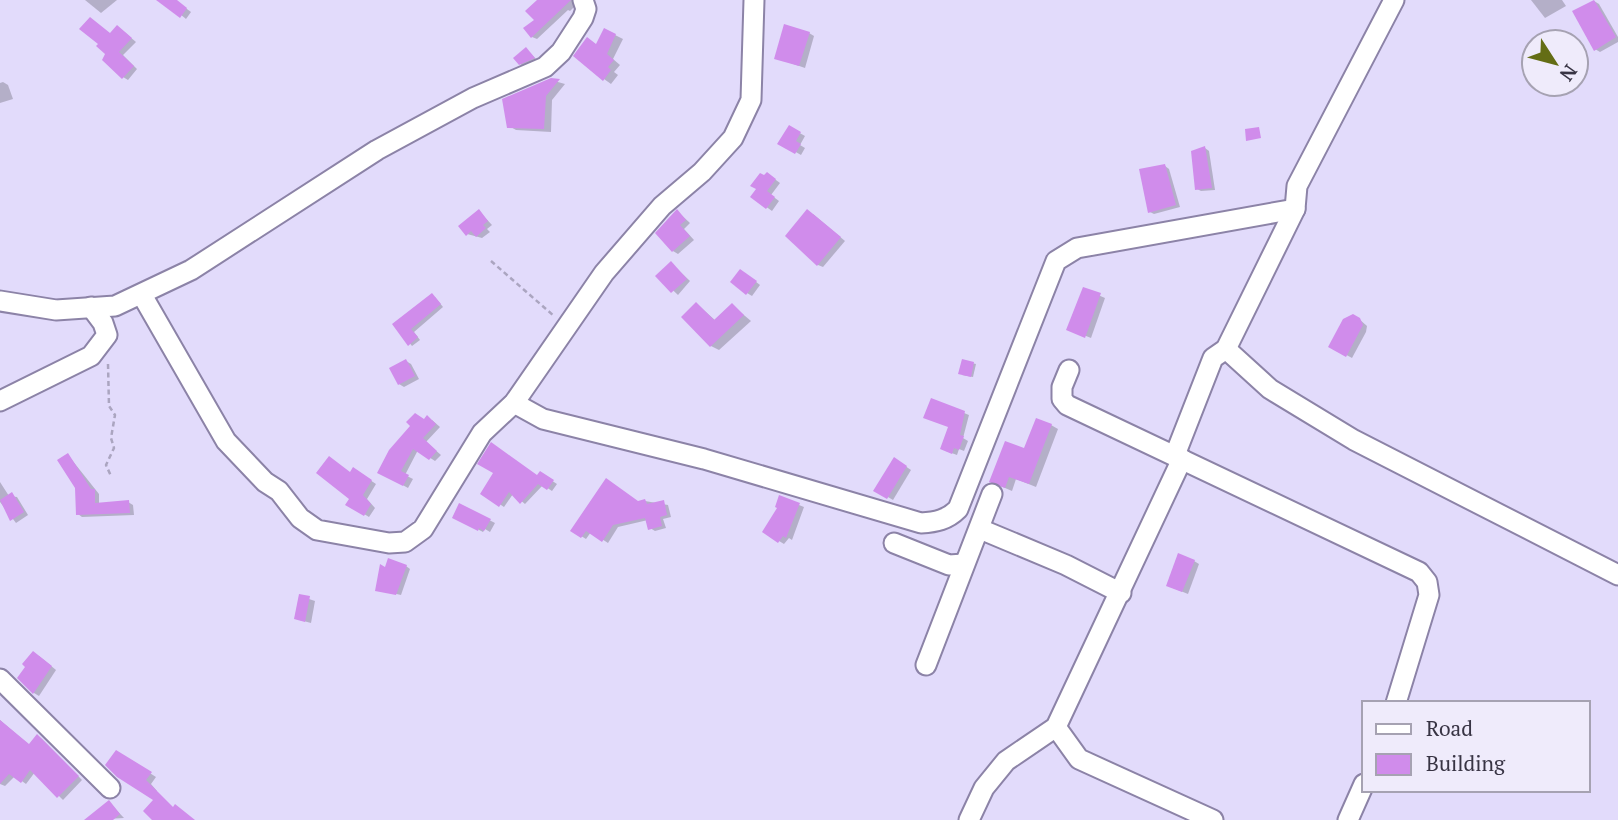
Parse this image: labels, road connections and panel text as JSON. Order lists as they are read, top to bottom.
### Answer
{
  "legend": ["Road", "Building"],
  "north": "bottom right"
}
